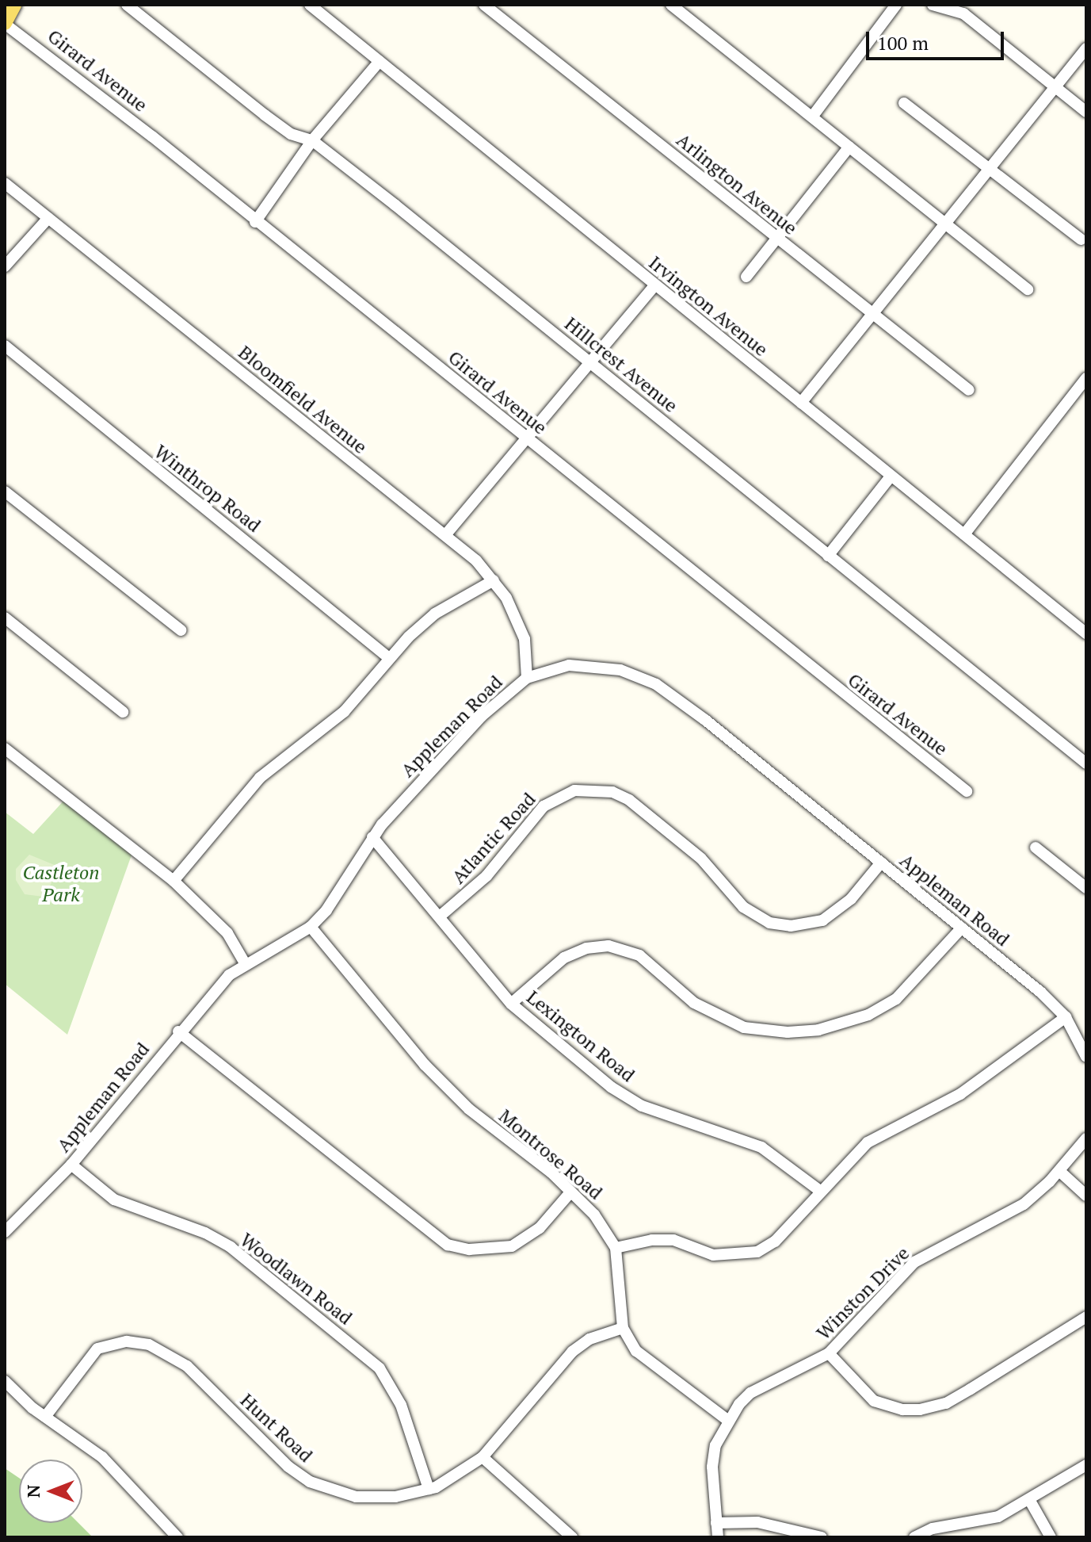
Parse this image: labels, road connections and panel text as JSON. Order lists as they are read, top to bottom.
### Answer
{
  "streets": {
    "street": [
      "Girard Avenue",
      "Arlington Avenue",
      "Irvington Avenue",
      "Hillcrest Avenue",
      "Bloomfield Avenue",
      "Winthrop Road",
      "Appleman Road",
      "Atlantic Road",
      "Lexington Road",
      "Montrose Road",
      "Woodlawn Road",
      "Winston Drive",
      "Hunt Road"
    ]
  },
  "crossings": [
    ["Bloomfield Avenue", "Appleman Road"],
    ["Appleman Road", "Atlantic Road"],
    ["Appleman Road", "Lexington Road"],
    ["Appleman Road", "Montrose Road"],
    ["Appleman Road", "Woodlawn Road"],
    ["Atlantic Road", "Lexington Road"],
    ["Montrose Road", "Winston Drive"],
    ["Montrose Road", "Hunt Road"],
    ["Woodlawn Road", "Hunt Road"]
  ],
  "parks": ["Castleton Park"],
  "scale_bar": "100 m",
  "north": "left"
}
